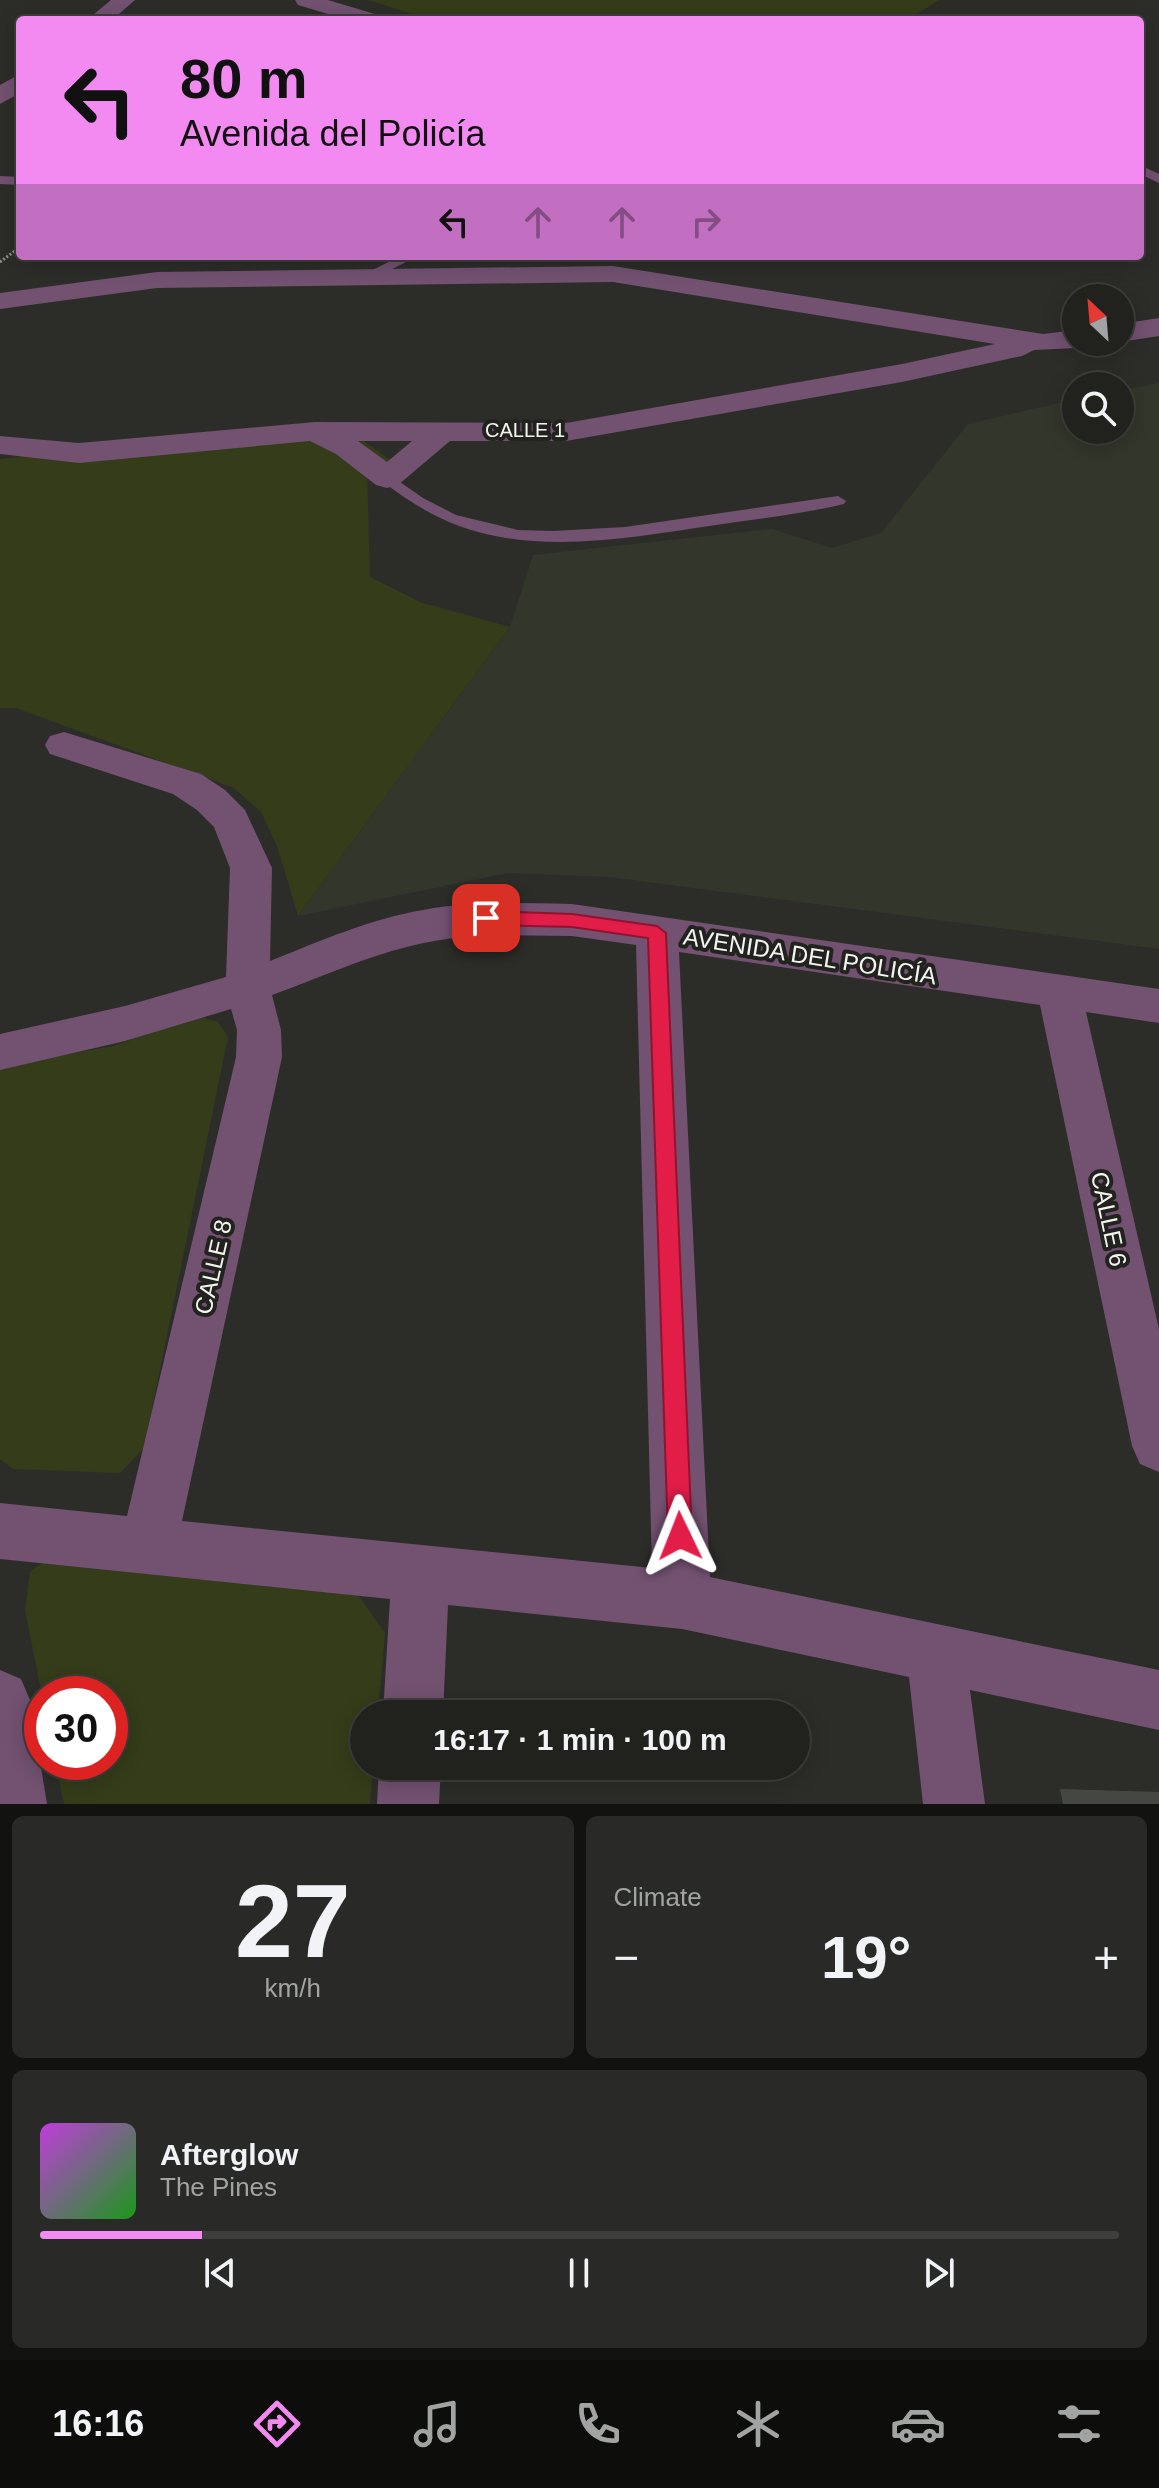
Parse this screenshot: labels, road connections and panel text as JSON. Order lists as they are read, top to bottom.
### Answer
{
  "streets": {
    "street": [
      "CALLE 1",
      "AVENIDA DEL POLICÍA",
      "CALLE 6",
      "CALLE 8"
    ]
  },
  "crossings": [
    ["AVENIDA DEL POLICÍA", "CALLE 6"],
    ["AVENIDA DEL POLICÍA", "CALLE 8"]
  ],
  "north": "top left",
  "page": {
    "turn": ["80 m", "Avenida del Policía"],
    "limit": "30",
    "trip": "16:17 · 1 min · 100 m",
    "tile": [
      ["27", "km/h"],
      "Climate"
    ],
    "heat": ["−", "19°", "+"],
    "song": ["Afterglow", "The Pines"],
    "tabs": "16:16"
  }
}
